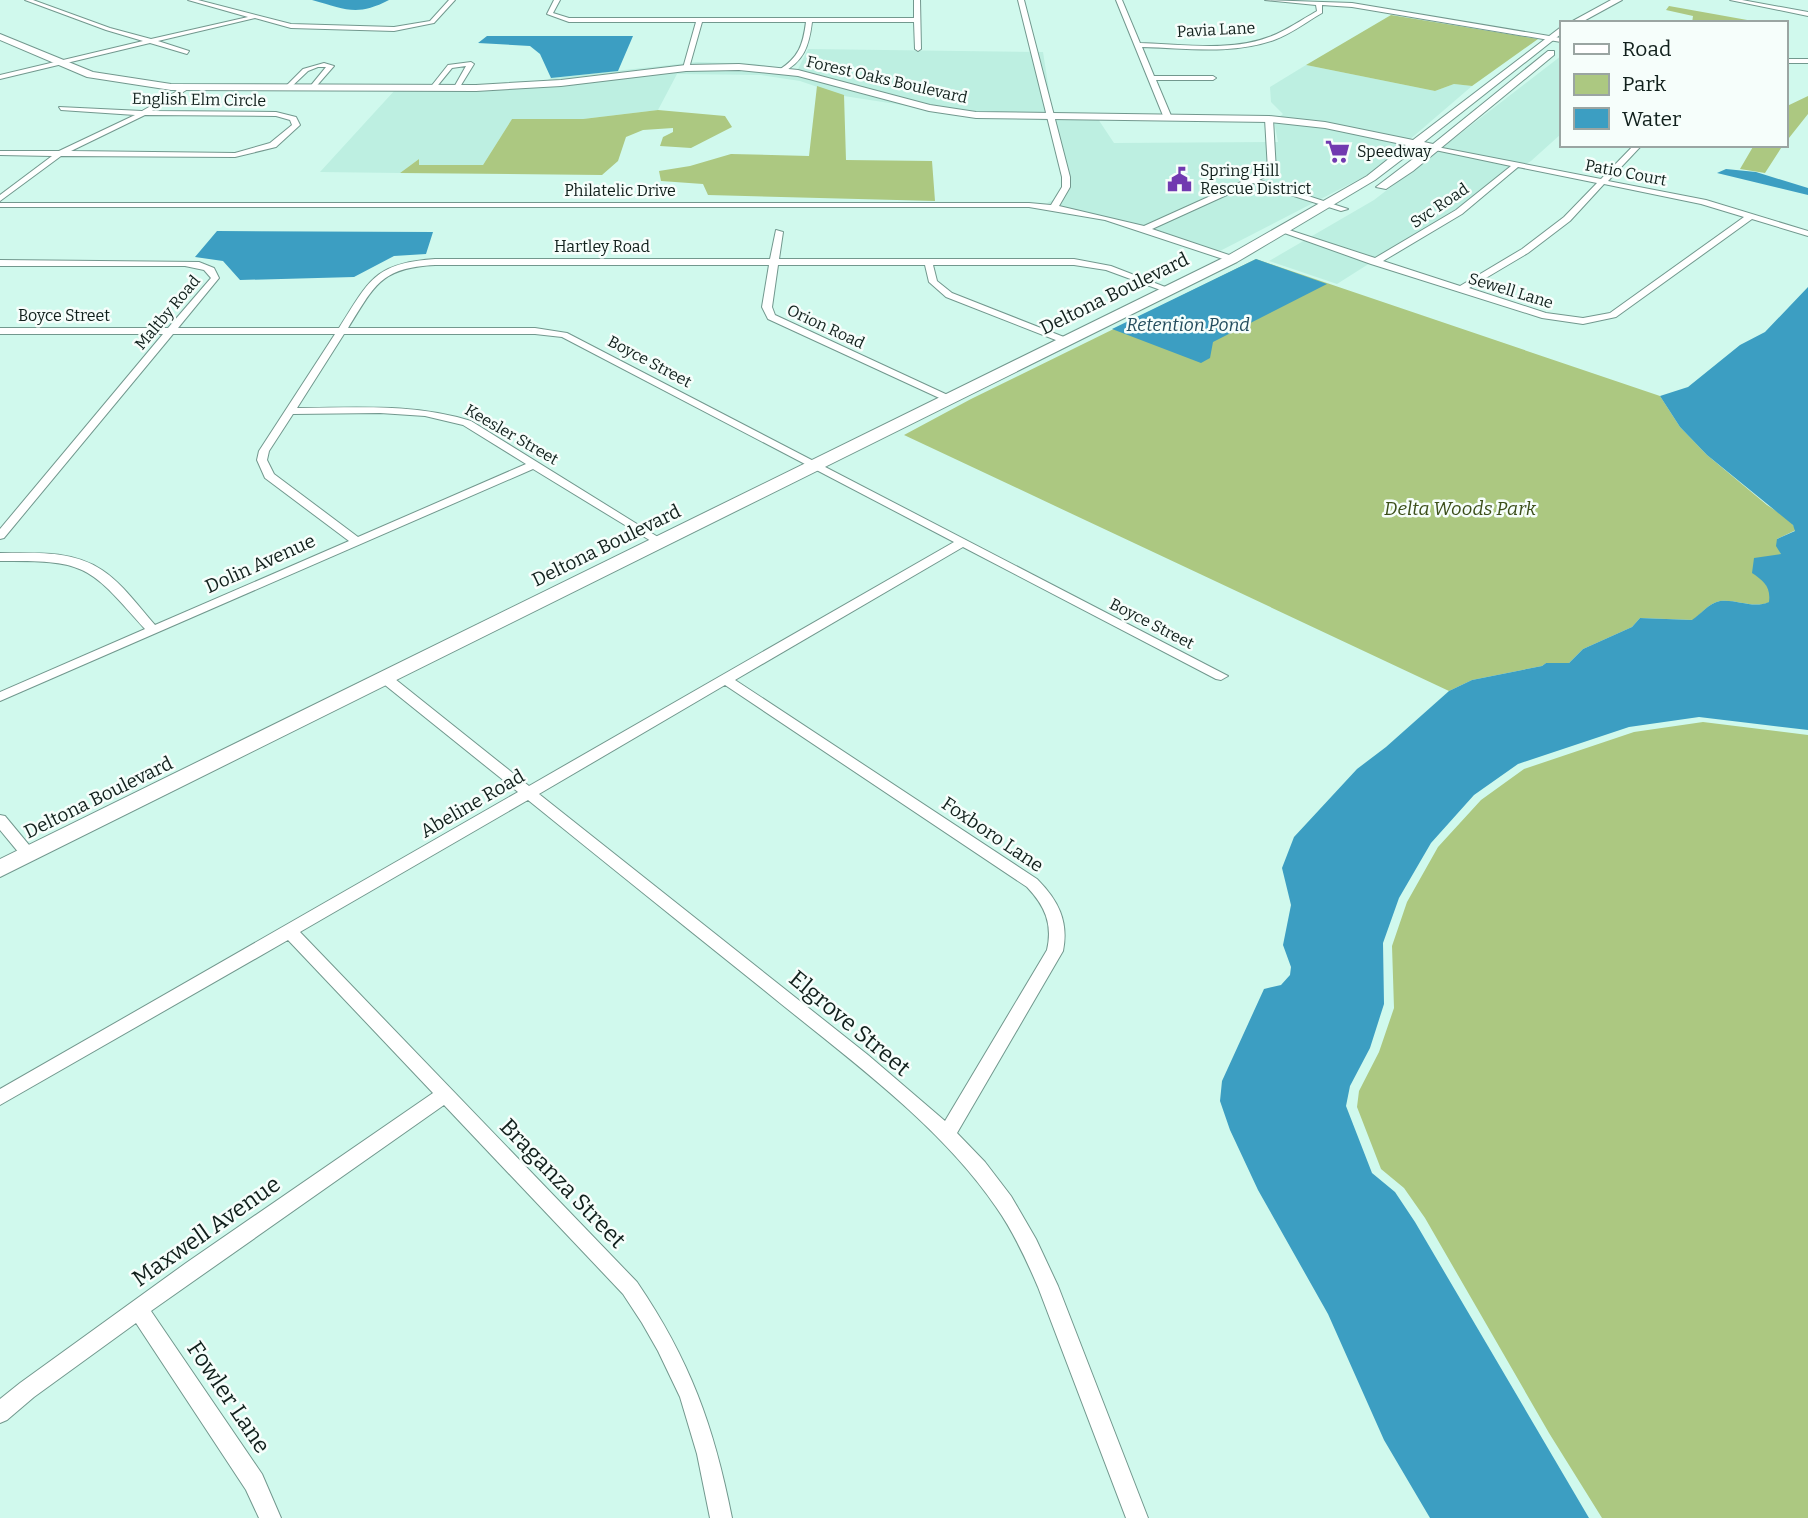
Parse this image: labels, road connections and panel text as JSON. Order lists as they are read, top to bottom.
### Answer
{
  "streets": {
    "main road": ["Forest Oaks Boulevard", "Deltona Boulevard"],
    "street": [
      "Pavia Lane",
      "English Elm Circle",
      "Patio Court",
      "Philatelic Drive",
      "Svc Road",
      "Hartley Road",
      "Sewell Lane",
      "Maltby Road",
      "Boyce Street",
      "Orion Road",
      "Keesler Street",
      "Dolin Avenue",
      "Abeline Road",
      "Foxboro Lane",
      "Elgrove Street",
      "Braganza Street",
      "Maxwell Avenue",
      "Fowler Lane"
    ]
  },
  "crossings": [
    ["Forest Oaks Boulevard", "Patio Court"],
    ["Forest Oaks Boulevard", "Deltona Boulevard"],
    ["Patio Court", "Svc Road"],
    ["Patio Court", "Sewell Lane"],
    ["Patio Court", "Deltona Boulevard"],
    ["Philatelic Drive", "Deltona Boulevard"],
    ["Svc Road", "Sewell Lane"],
    ["Hartley Road", "Deltona Boulevard"],
    ["Hartley Road", "Boyce Street"],
    ["Hartley Road", "Orion Road"],
    ["Hartley Road", "Keesler Street"],
    ["Hartley Road", "Dolin Avenue"],
    ["Sewell Lane", "Deltona Boulevard"],
    ["Deltona Boulevard", "Boyce Street"],
    ["Deltona Boulevard", "Orion Road"],
    ["Deltona Boulevard", "Keesler Street"],
    ["Deltona Boulevard", "Elgrove Street"],
    ["Maltby Road", "Boyce Street"],
    ["Boyce Street", "Abeline Road"],
    ["Keesler Street", "Dolin Avenue"],
    ["Abeline Road", "Foxboro Lane"],
    ["Abeline Road", "Elgrove Street"],
    ["Abeline Road", "Braganza Street"],
    ["Foxboro Lane", "Elgrove Street"],
    ["Braganza Street", "Maxwell Avenue"],
    ["Maxwell Avenue", "Fowler Lane"]
  ],
  "water": ["Retention Pond"],
  "parks": ["Delta Woods Park"],
  "places": {
    "supermarket": ["Speedway"],
    "public building": ["Spring Hill Rescue District"]
  },
  "legend": ["Road", "Park", "Water"]
}
